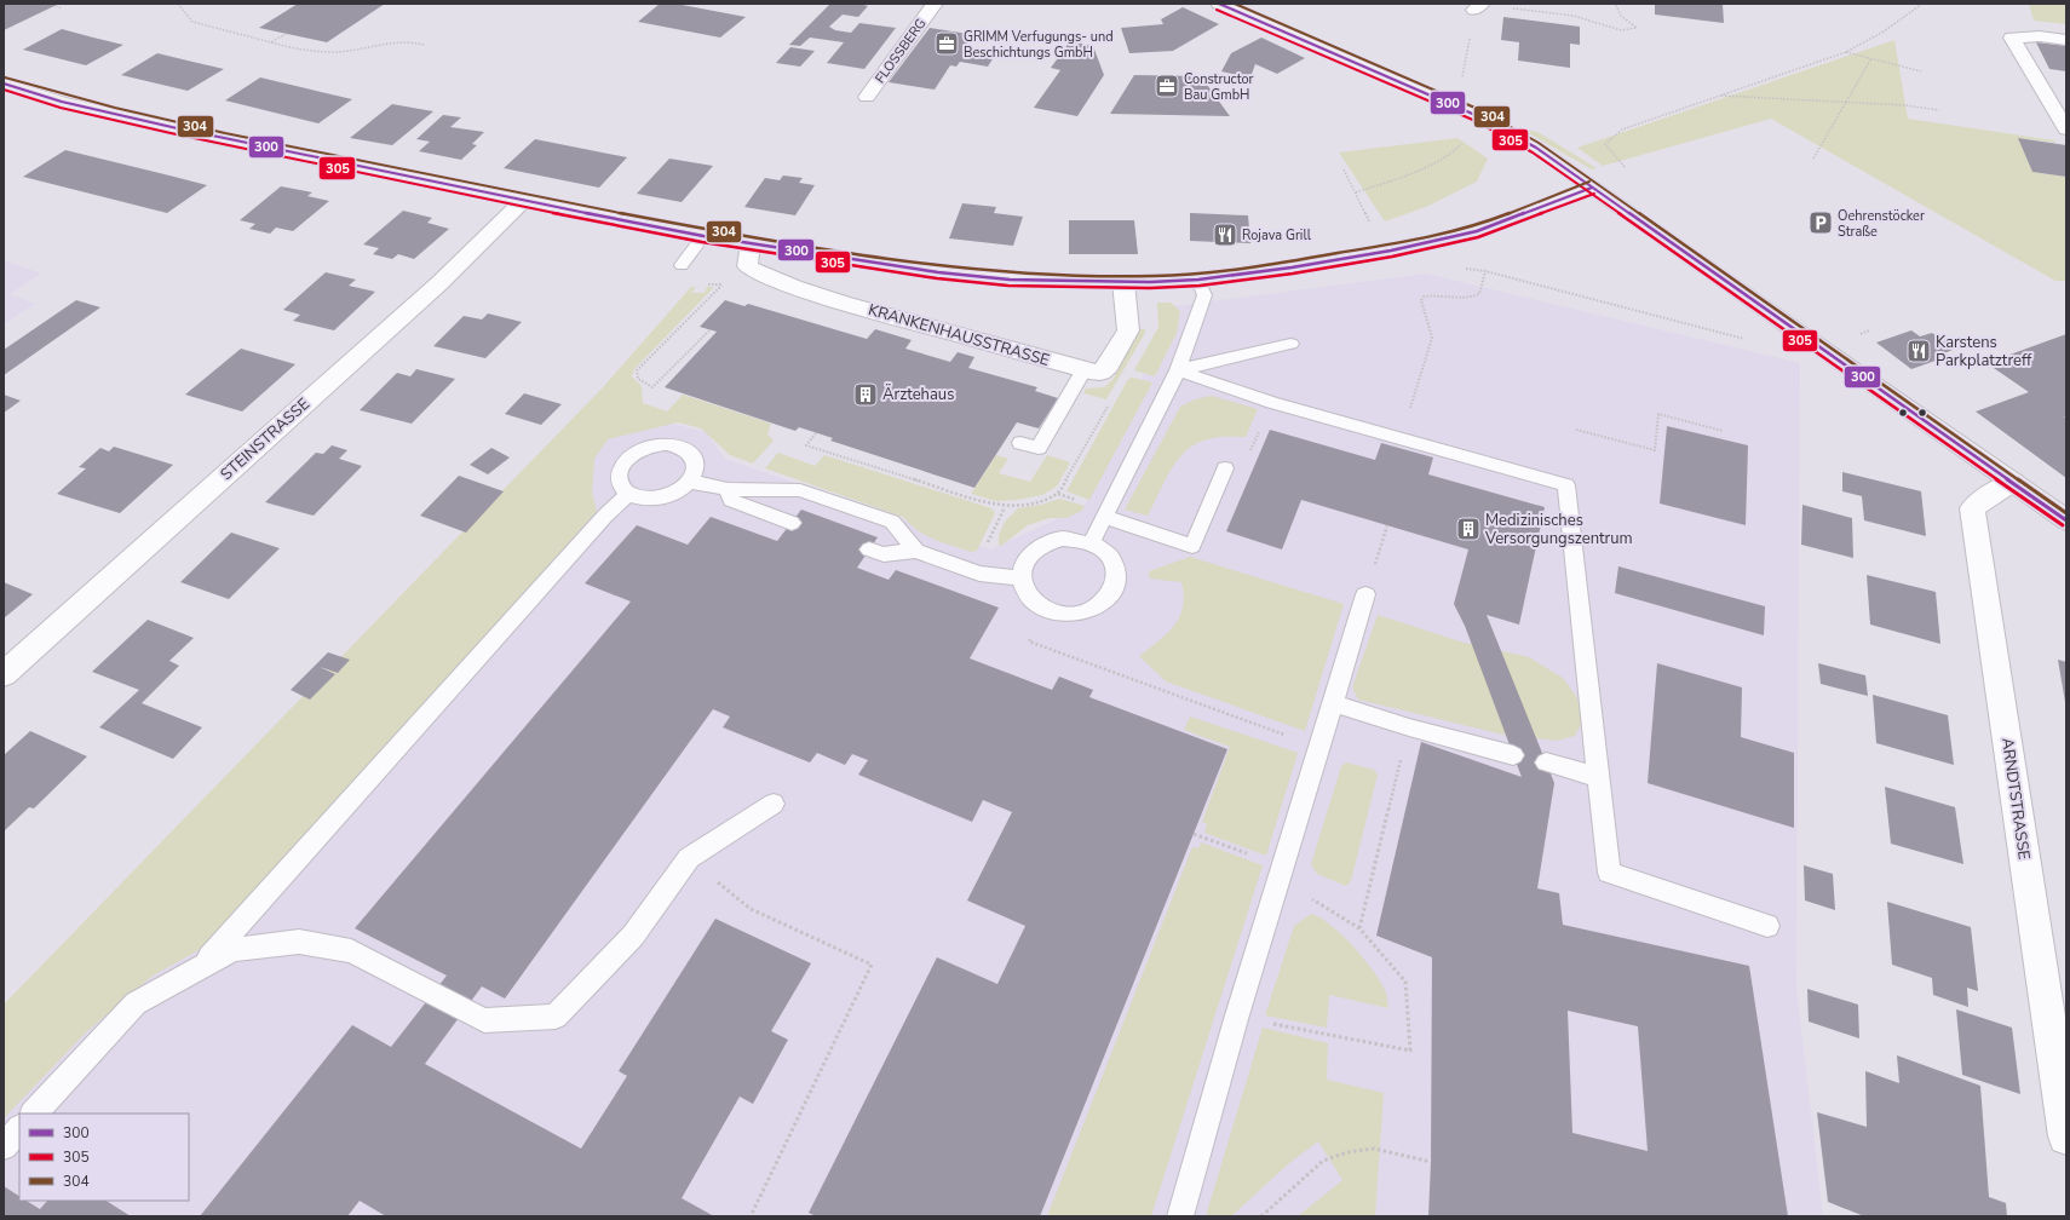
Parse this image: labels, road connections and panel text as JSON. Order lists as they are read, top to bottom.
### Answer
{
  "streets": {
    "street": [
      "FLOSSBERG",
      "KRANKENHAUSSTRASSE",
      "STEINSTRASSE",
      "ARNDTSTRASSE"
    ]
  },
  "places": {
    "office": ["GRIMM Verfugungs- und Beschichtungs GmbH", "Constructor Bau GmbH"],
    "parking": ["Oehrenstöcker Straße"],
    "restaurant": ["Rojava Grill", "Karstens Parkplatztreff"],
    "building": ["Ärztehaus", "Medizinisches Versorgungszentrum"]
  },
  "lines": ["transit line 300", "transit line 304", "transit line 305"],
  "legend": ["300", "305", "304"]
}
